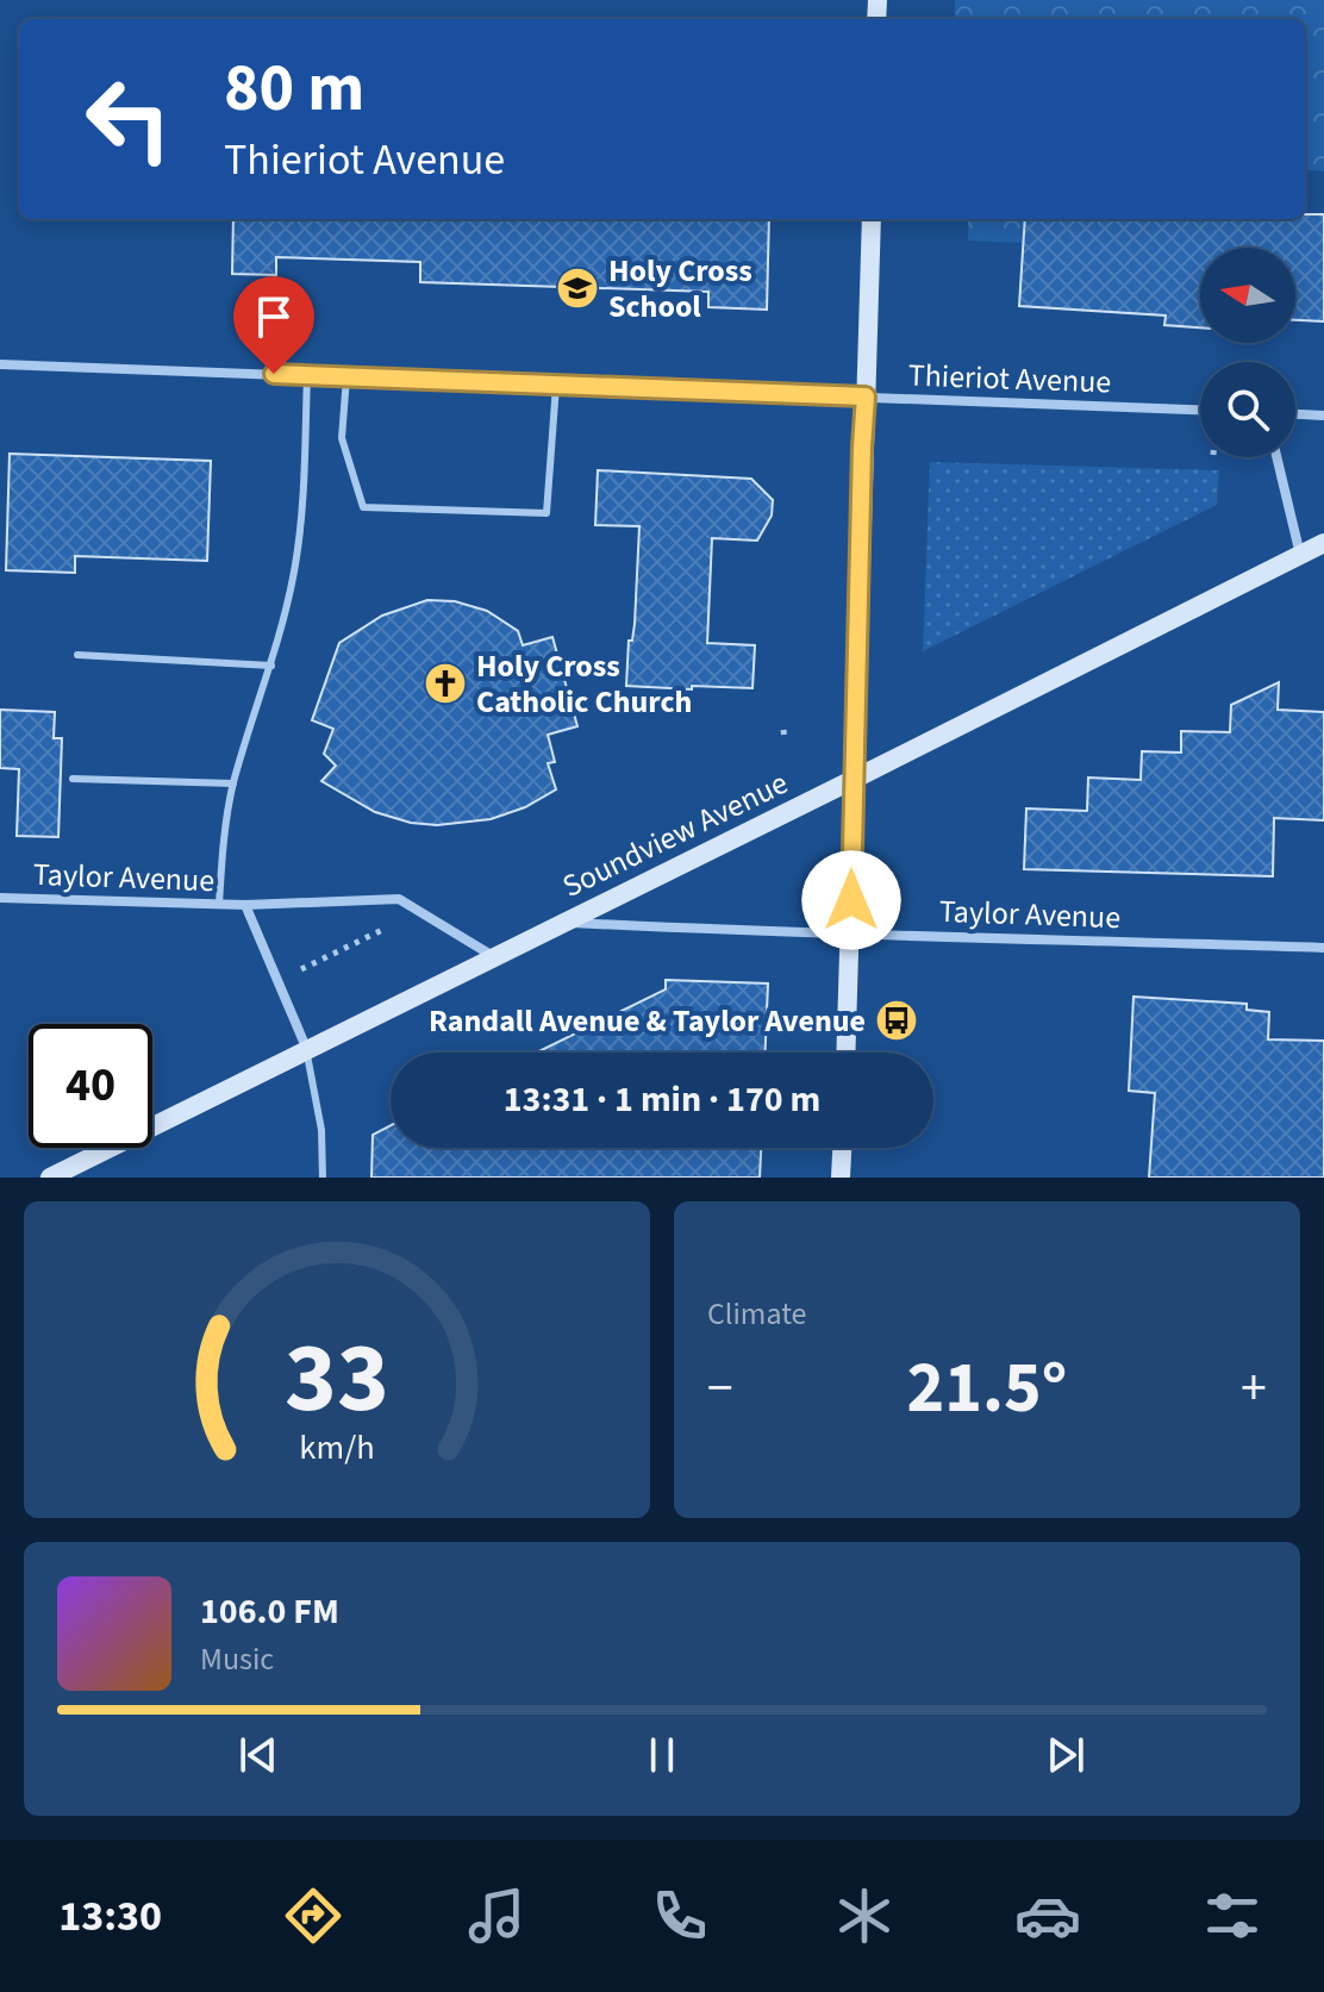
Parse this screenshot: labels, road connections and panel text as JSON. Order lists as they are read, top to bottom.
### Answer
{
  "streets": {
    "main road": ["Soundview Avenue"],
    "street": ["Thieriot Avenue", "Taylor Avenue"]
  },
  "crossings": [
    ["Soundview Avenue", "Taylor Avenue"]
  ],
  "places": {
    "school or university": ["Holy Cross School"],
    "church": ["Holy Cross Catholic Church"],
    "bus stop": ["Randall Avenue & Taylor Avenue"]
  },
  "north": "left",
  "page": {
    "turn": ["80 m", "Thieriot Avenue"],
    "limit": "40",
    "trip": "13:31 · 1 min · 170 m",
    "tile": "Climate",
    "heat": ["−", "21.5°", "+"],
    "song": ["106.0 FM", "Music"],
    "tabs": "13:30",
    "gauge": ["33", "km/h"]
  }
}
